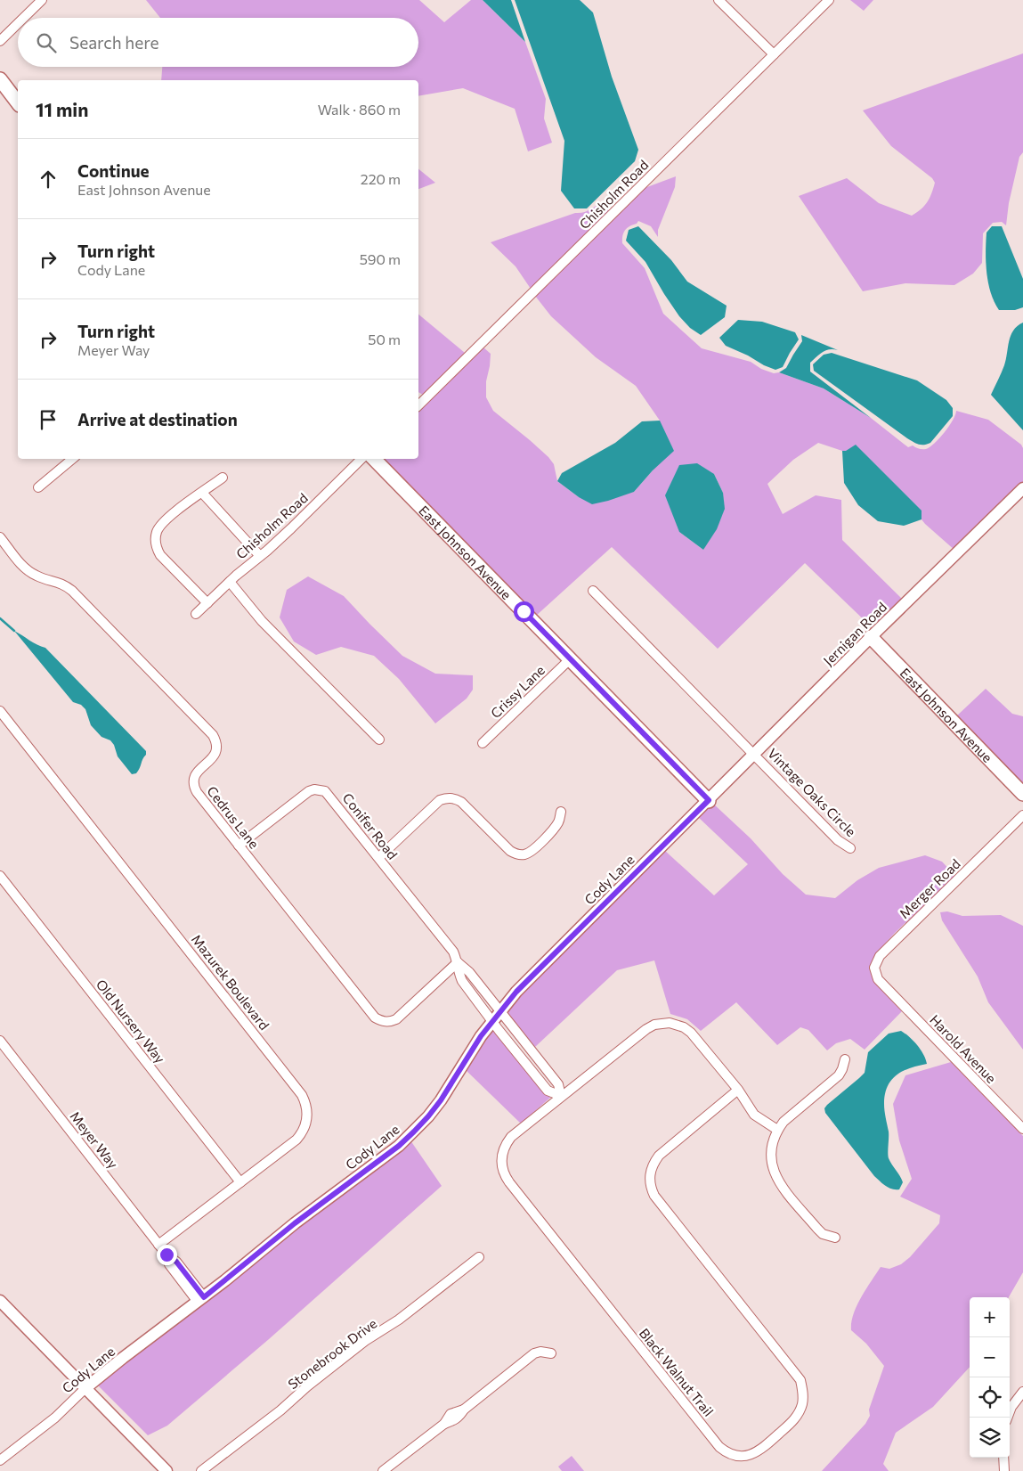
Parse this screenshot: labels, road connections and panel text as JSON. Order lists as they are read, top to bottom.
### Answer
{
  "streets": {
    "main road": ["East Johnson Avenue"],
    "street": [
      "Chisholm Road",
      "Jernigan Road",
      "Crissy Lane",
      "Vintage Oaks Circle",
      "Cedrus Lane",
      "Conifer Road",
      "Cody Lane",
      "Merger Road",
      "Mazurek Boulevard",
      "Old Nursery Way",
      "Harold Avenue",
      "Meyer Way",
      "Stonebrook Drive",
      "Black Walnut Trail"
    ]
  },
  "crossings": [
    ["East Johnson Avenue", "Jernigan Road"],
    ["East Johnson Avenue", "Crissy Lane"],
    ["East Johnson Avenue", "Cody Lane"],
    ["Jernigan Road", "Vintage Oaks Circle"],
    ["Jernigan Road", "Cody Lane"],
    ["Cedrus Lane", "Conifer Road"],
    ["Conifer Road", "Cody Lane"],
    ["Conifer Road", "Black Walnut Trail"],
    ["Cody Lane", "Meyer Way"],
    ["Merger Road", "Harold Avenue"],
    ["Mazurek Boulevard", "Old Nursery Way"],
    ["Mazurek Boulevard", "Meyer Way"]
  ],
  "page": {
    "search": "Search here",
    "heading": ["11 min", "Walk · 860 m"],
    "list": [
      ["Continue", "East Johnson Avenue", "220 m"],
      ["Turn right", "Cody Lane", "590 m"],
      ["Turn right", "Meyer Way", "50 m"],
      "Arrive at destination"
    ],
    "map_buttons": ["+", "−"]
  }
}
